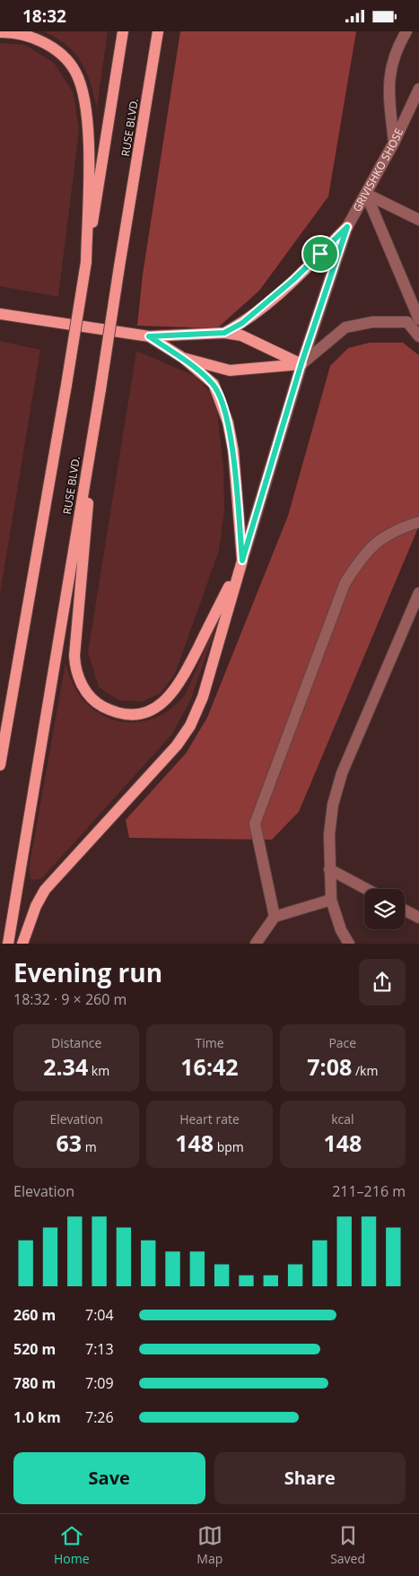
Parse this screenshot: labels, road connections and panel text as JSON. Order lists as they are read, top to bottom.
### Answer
{
  "streets": {
    "main road": ["RUSE BLVD."],
    "street": ["GRIVISHKO SHOSE"]
  },
  "page": {
    "status": "18:32",
    "heading": ["Evening run", "18:32 · 9 × 260 m"],
    "stats": [
      ["Distance", "2.34 km"],
      ["Time", "16:42"],
      ["Pace", "7:08 /km"],
      ["Elevation", "63 m"],
      ["Heart rate", "148 bpm"],
      ["kcal", "148"]
    ],
    "chart": ["Elevation", "211–216 m"],
    "list": [
      {
        "name": "260 m",
        "note": "7:04"
      },
      {
        "name": "520 m",
        "note": "7:13"
      },
      {
        "name": "780 m",
        "note": "7:09"
      },
      {
        "name": "1.0 km",
        "note": "7:26"
      }
    ],
    "buttons": ["Save", "Share"],
    "tabs": ["Home", "Map", "Saved"]
  }
}
